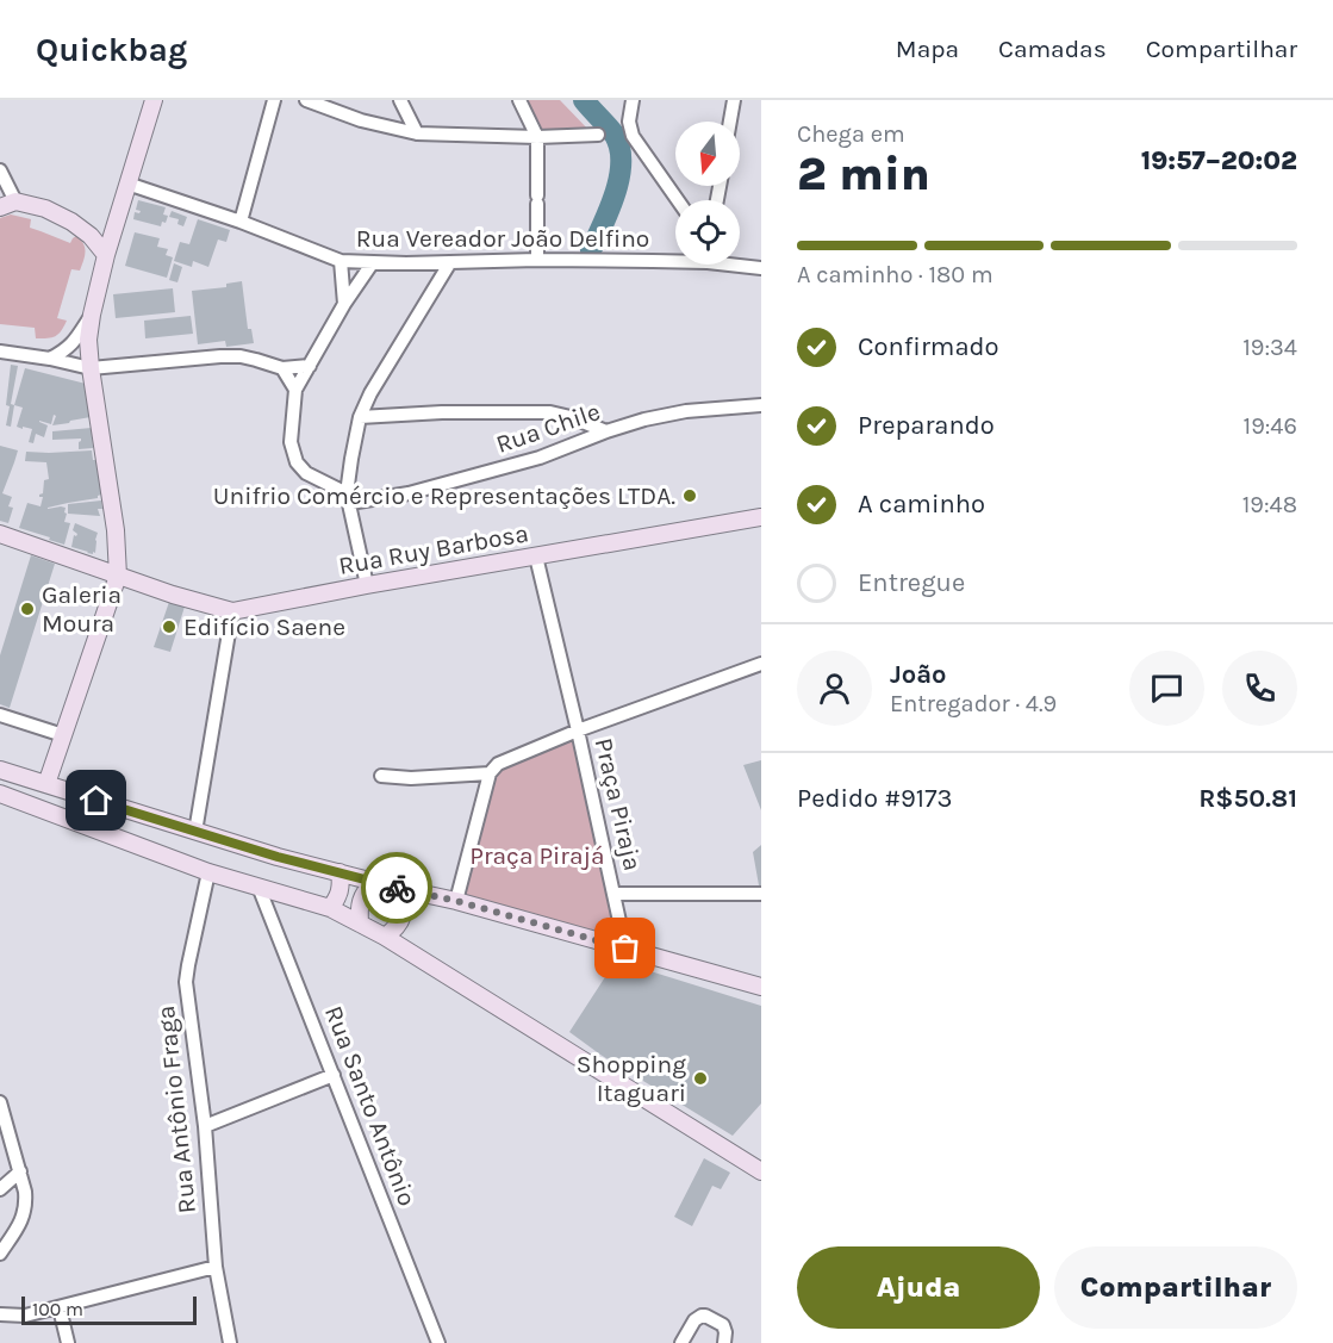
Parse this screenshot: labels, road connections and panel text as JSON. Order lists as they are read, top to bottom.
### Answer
{
  "streets": {
    "main road": ["Rua Ruy Barbosa"],
    "street": [
      "Rua Vereador João Delfino",
      "Rua Chile",
      "Praça Piraja",
      "Rua Santo Antônio",
      "Rua Antônio Fraga"
    ]
  },
  "parks": ["Praça Pirajá"],
  "places": [
    "Unifrio Comércio e Representações LTDA.",
    "Galeria Moura",
    "Edifício Saene",
    "Shopping Itaguari"
  ],
  "scale_bar": "100 m",
  "north": "bottom",
  "page": {
    "header": "Quickbag",
    "nav": ["Mapa", "Camadas", "Compartilhar"],
    "heading": ["2 min", "Chega em", "19:57–20:02"],
    "panel": [
      "João",
      "Entregador · 4.9",
      "Pedido #9173",
      "R$50.81"
    ],
    "bar": "A caminho · 180 m",
    "list": [
      ["Confirmado", "19:34"],
      ["Preparando", "19:46"],
      ["A caminho", "19:48"],
      "Entregue"
    ],
    "buttons": ["Ajuda", "Compartilhar"],
    "scale": "100 m"
  }
}
